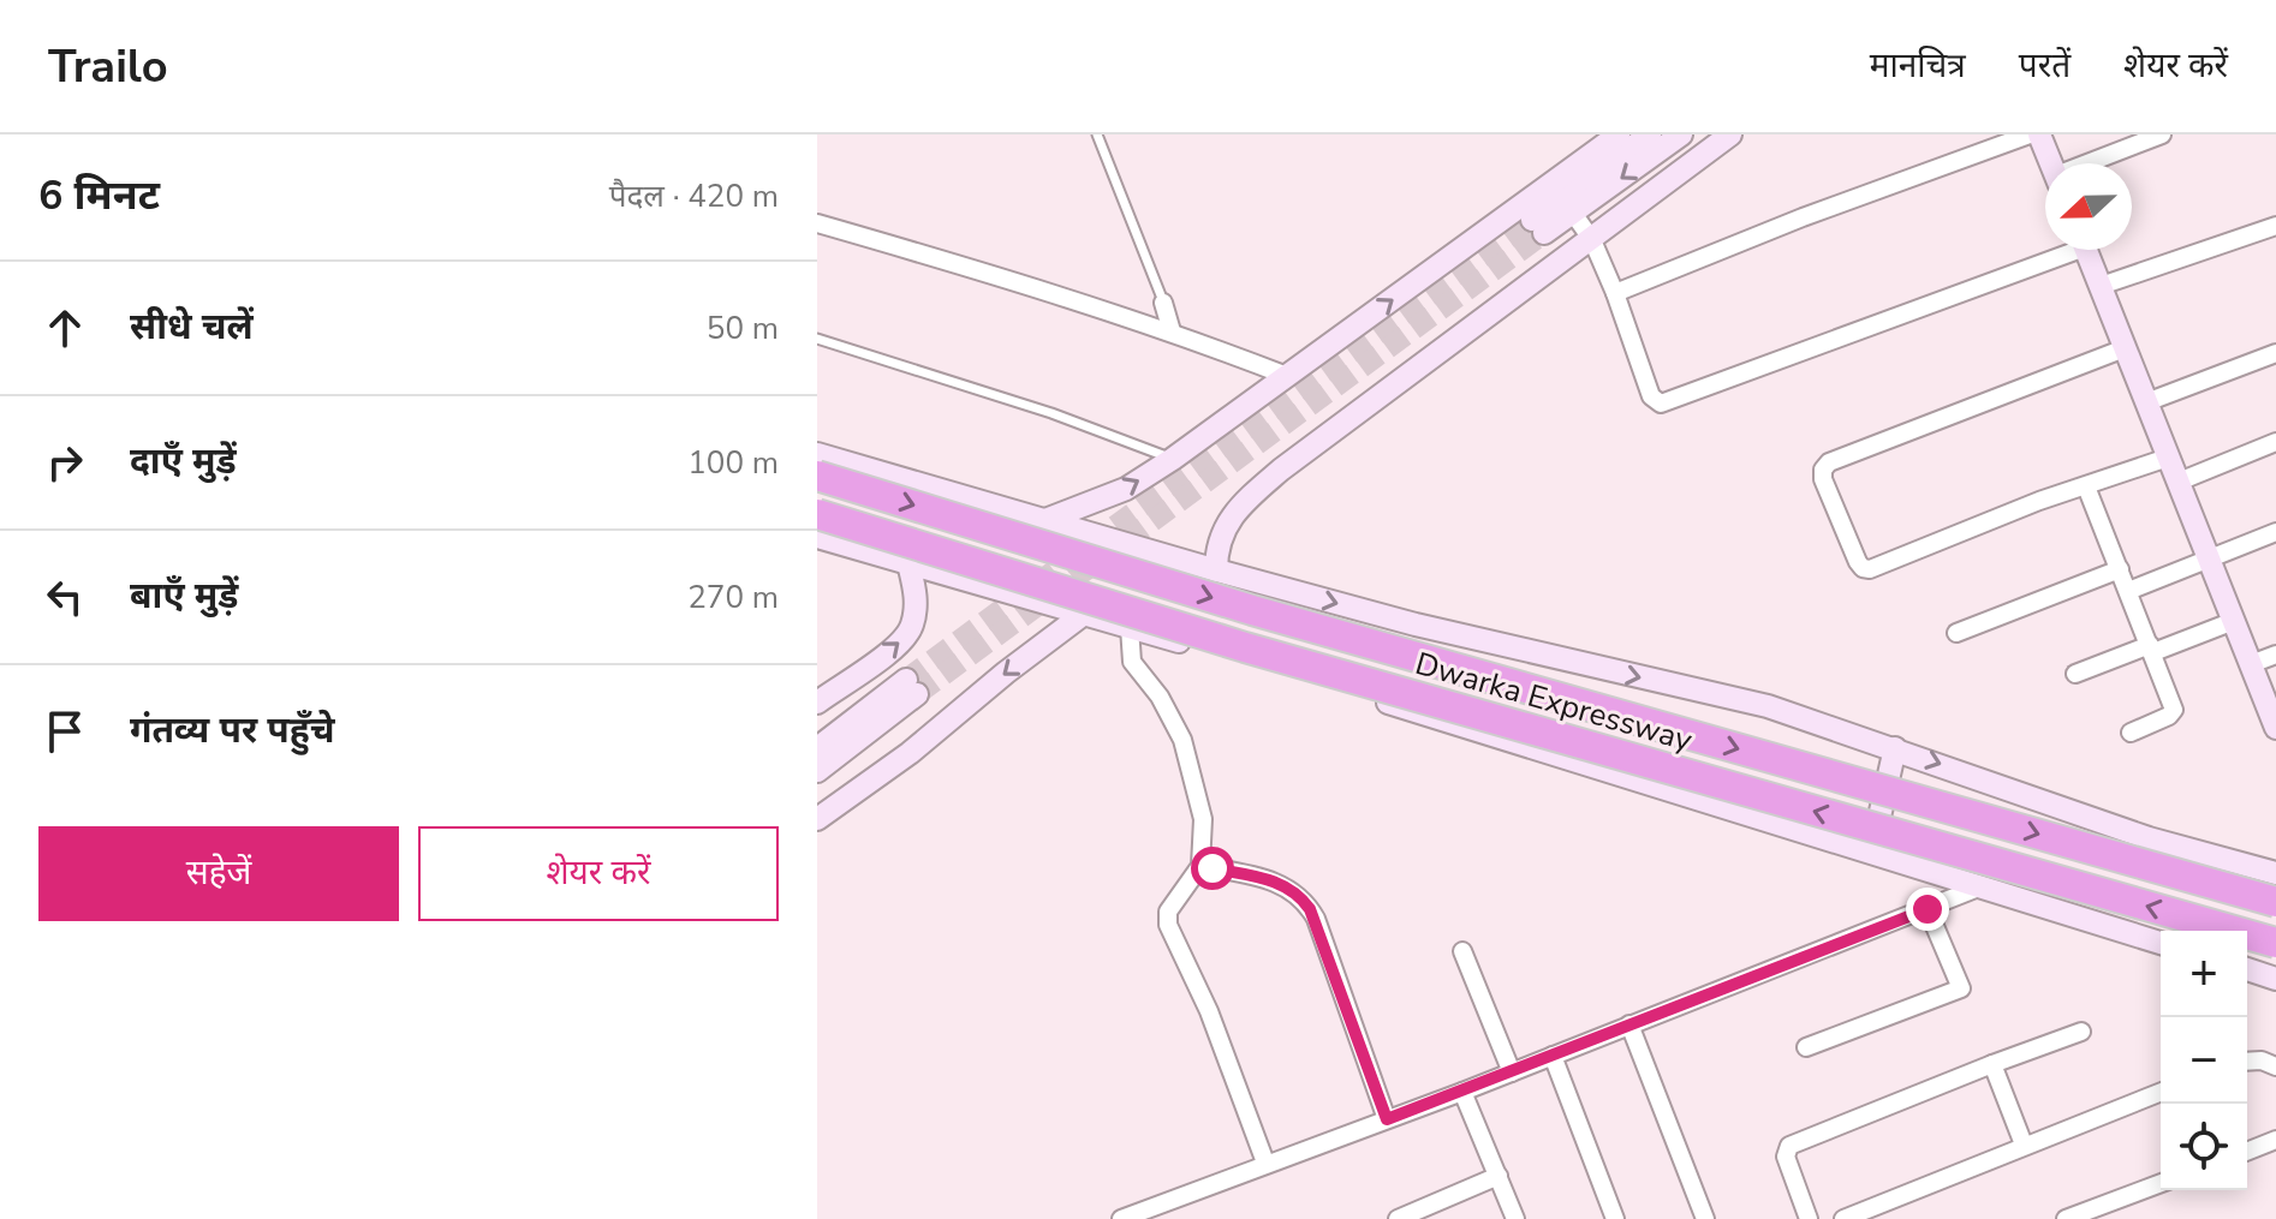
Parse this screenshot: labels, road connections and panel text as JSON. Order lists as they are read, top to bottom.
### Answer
{
  "streets": {
    "highway": ["Dwarka Expressway"]
  },
  "north": "left",
  "page": {
    "header": "Trailo",
    "nav": ["मानचित्र", "परतें", "शेयर करें"],
    "heading": ["6 मिनट", "पैदल · 420 m"],
    "list": [
      ["सीधे चलें", "50 m"],
      ["दाएँ मुड़ें", "100 m"],
      ["बाएँ मुड़ें", "270 m"],
      "गंतव्य पर पहुँचे"
    ],
    "buttons": ["सहेजें", "शेयर करें"],
    "map_buttons": ["+", "−"]
  }
}
